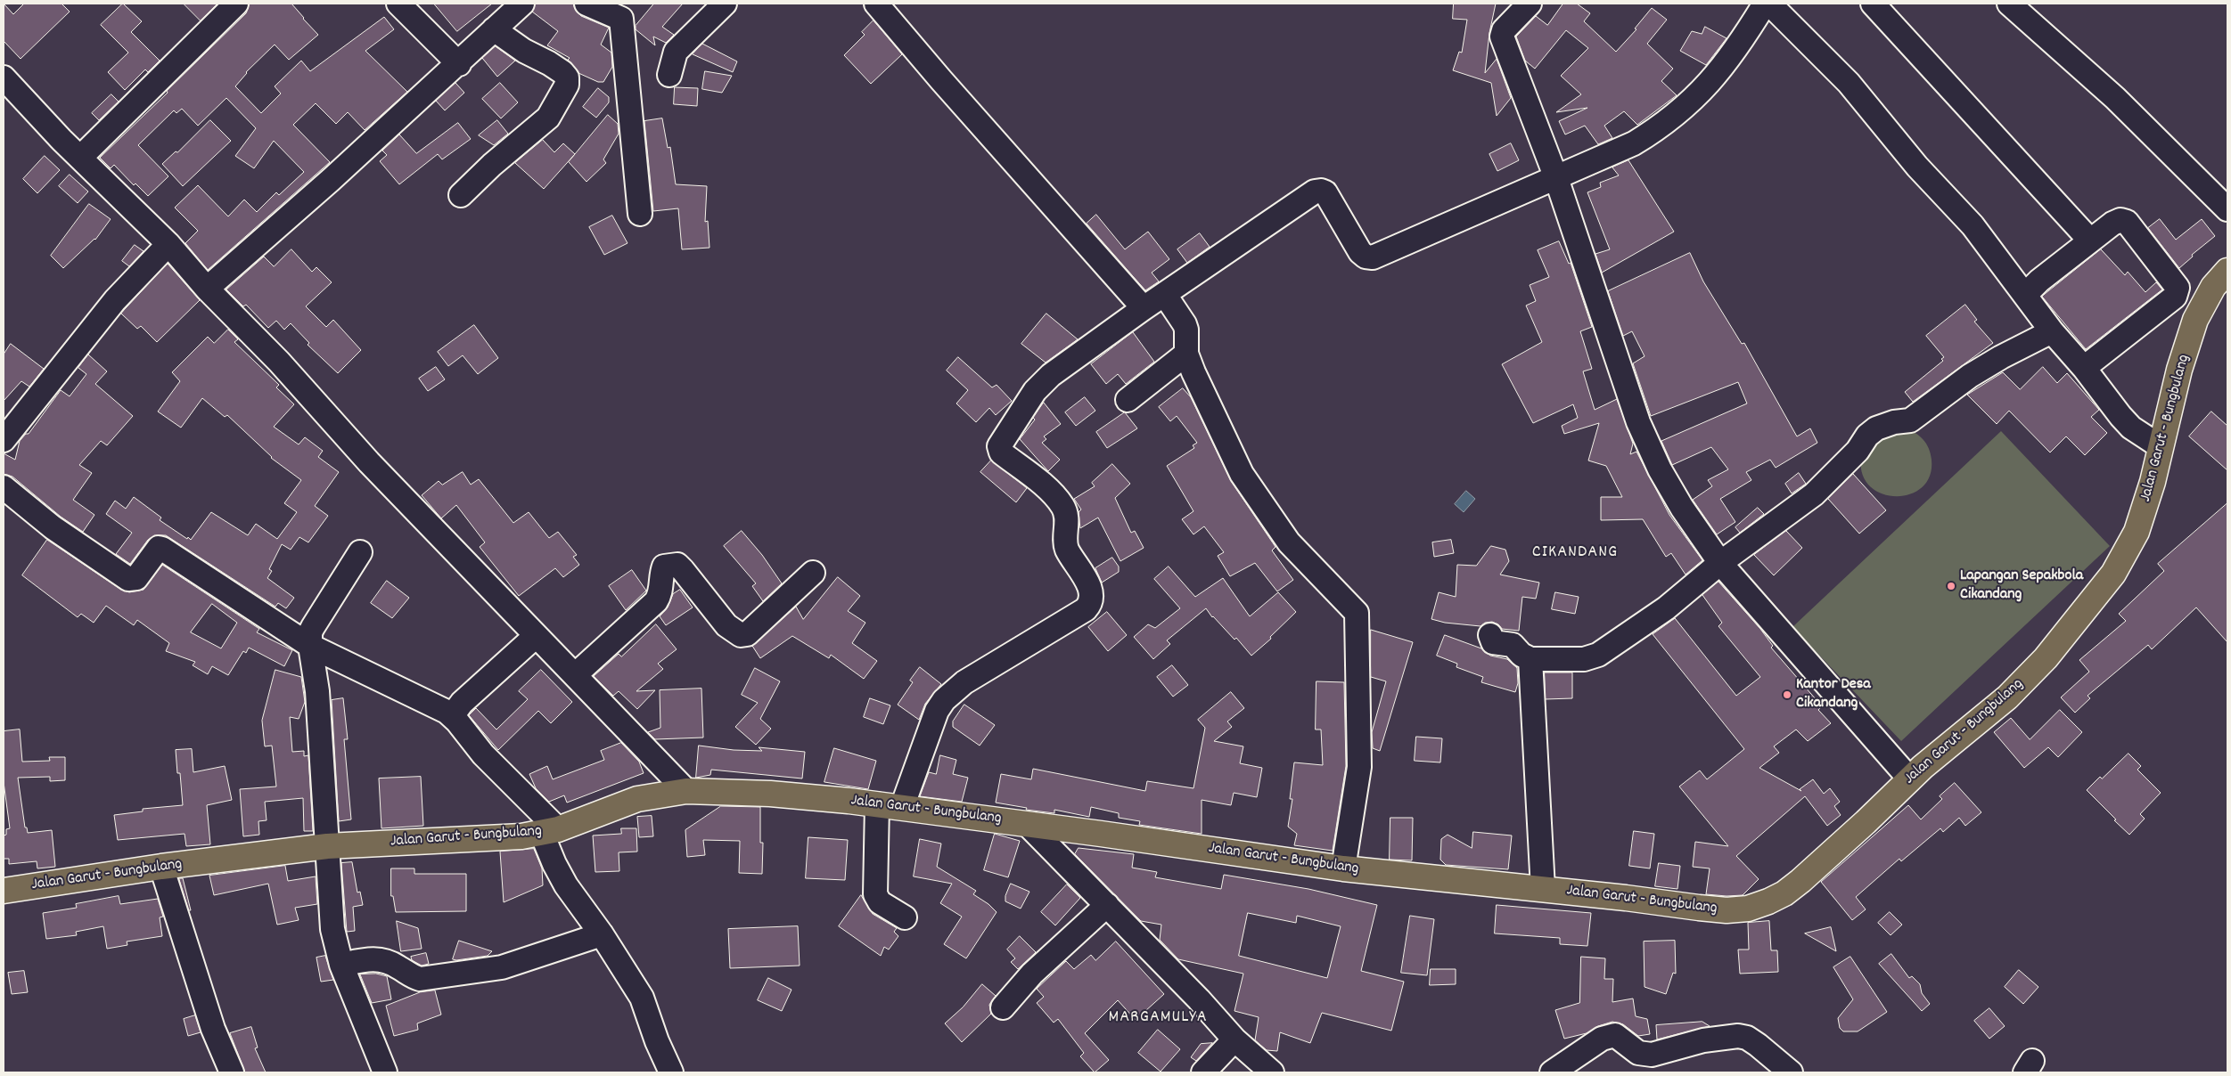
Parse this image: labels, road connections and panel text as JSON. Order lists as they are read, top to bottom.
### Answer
{
  "streets": {
    "main road": ["Jalan Garut - Bungbulang"]
  },
  "districts": ["CIKANDANG", "MARGAMULYA"],
  "places": ["Lapangan Sepakbola Cikandang", "Kantor Desa Cikandang"]
}
